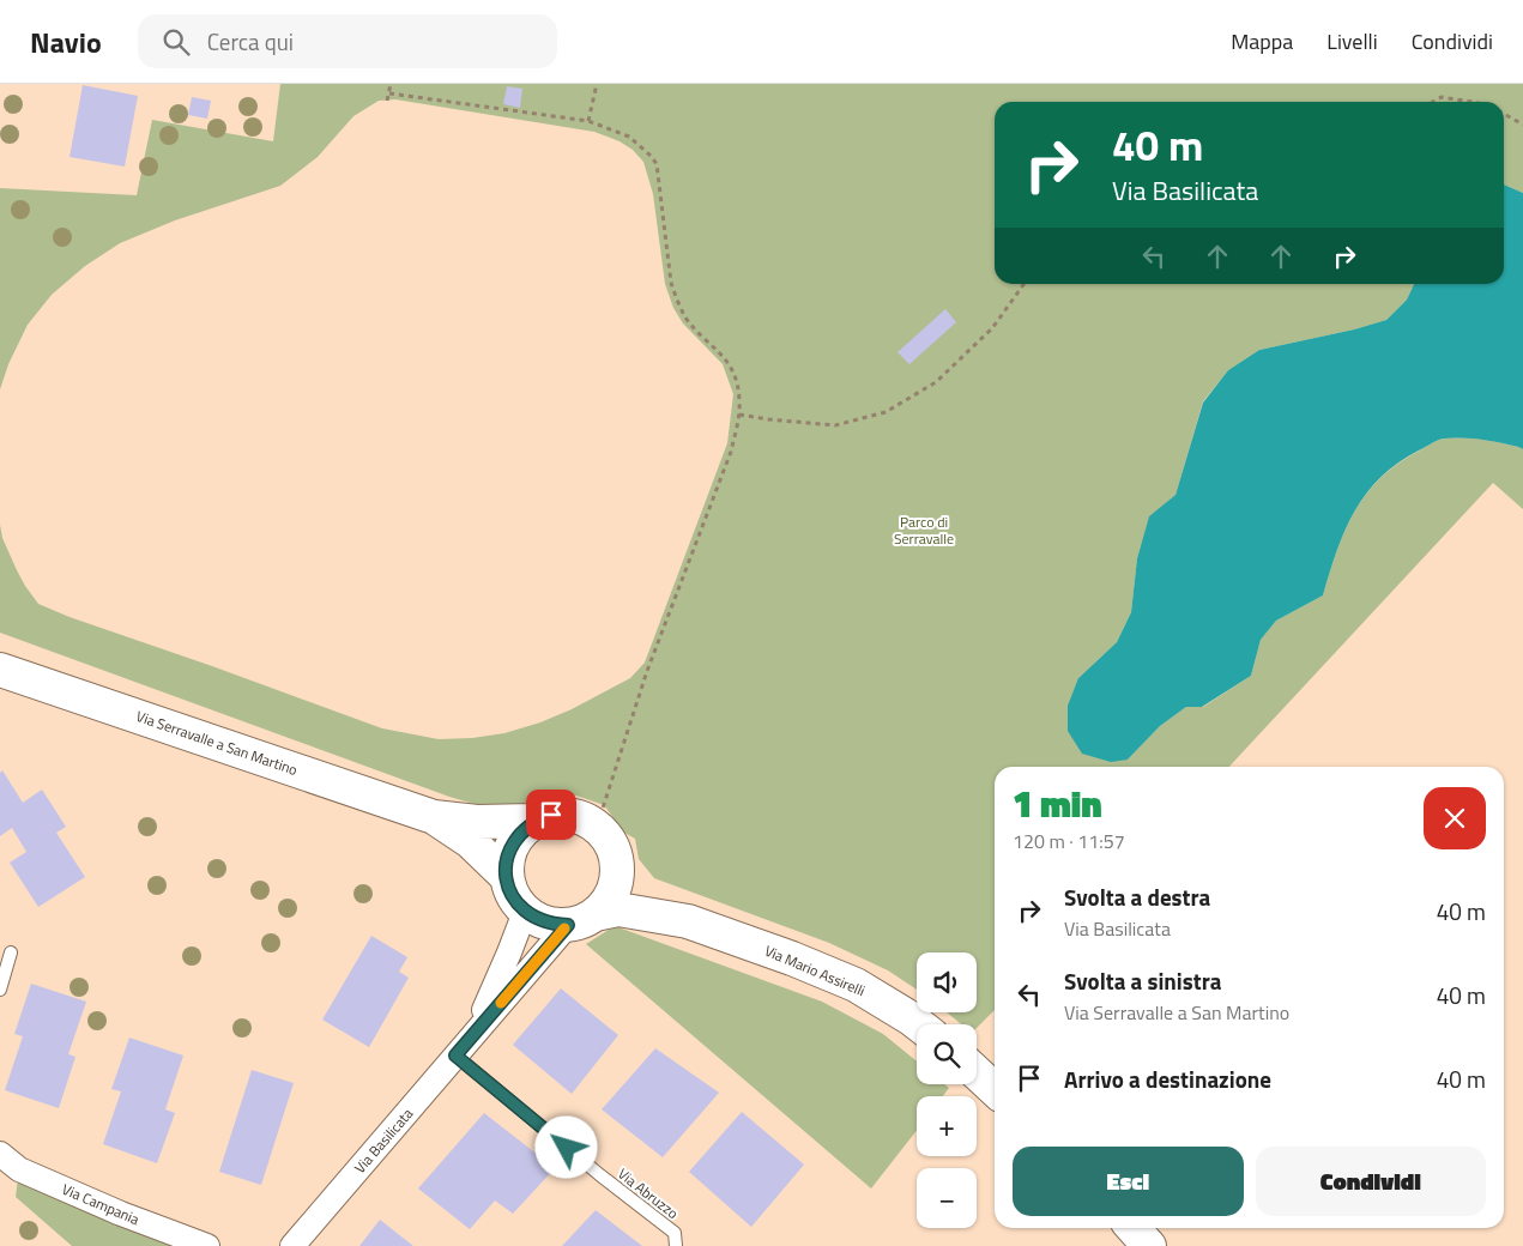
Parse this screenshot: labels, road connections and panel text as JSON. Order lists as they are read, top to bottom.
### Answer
{
  "streets": {
    "street": [
      "Via Serravalle a San Martino",
      "Via Mario Assirelli",
      "Via Basilicata",
      "Via Campania"
    ],
    "lane": ["Via Abruzzo"]
  },
  "crossings": [
    ["Via Basilicata", "Via Abruzzo"]
  ],
  "parks": ["Parco di Serravalle"],
  "page": {
    "header": "Navio",
    "search": "Cerca qui",
    "nav": ["Mappa", "Livelli", "Condividi"],
    "turn": ["40 m", "Via Basilicata"],
    "heading": ["1 min", "120 m · 11:57"],
    "list": [
      {
        "name": "Svolta a destra",
        "note": "Via Basilicata",
        "value": "40 m"
      },
      {
        "name": "Svolta a sinistra",
        "note": "Via Serravalle a San Martino",
        "value": "40 m"
      },
      {
        "name": "Arrivo a destinazione",
        "value": "40 m"
      }
    ],
    "map_buttons": ["+", "−"],
    "buttons": ["Esci", "Condividi"]
  }
}
